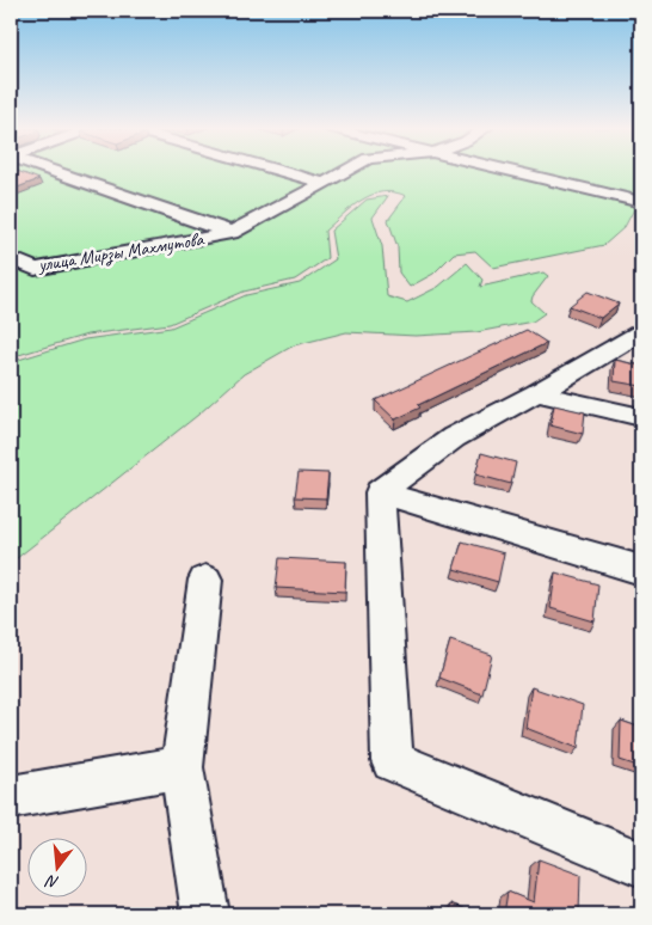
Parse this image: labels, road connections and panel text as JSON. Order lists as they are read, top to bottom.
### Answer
{
  "streets": {
    "street": ["улица Мирзы Махмутова"]
  },
  "north": "bottom"
}
